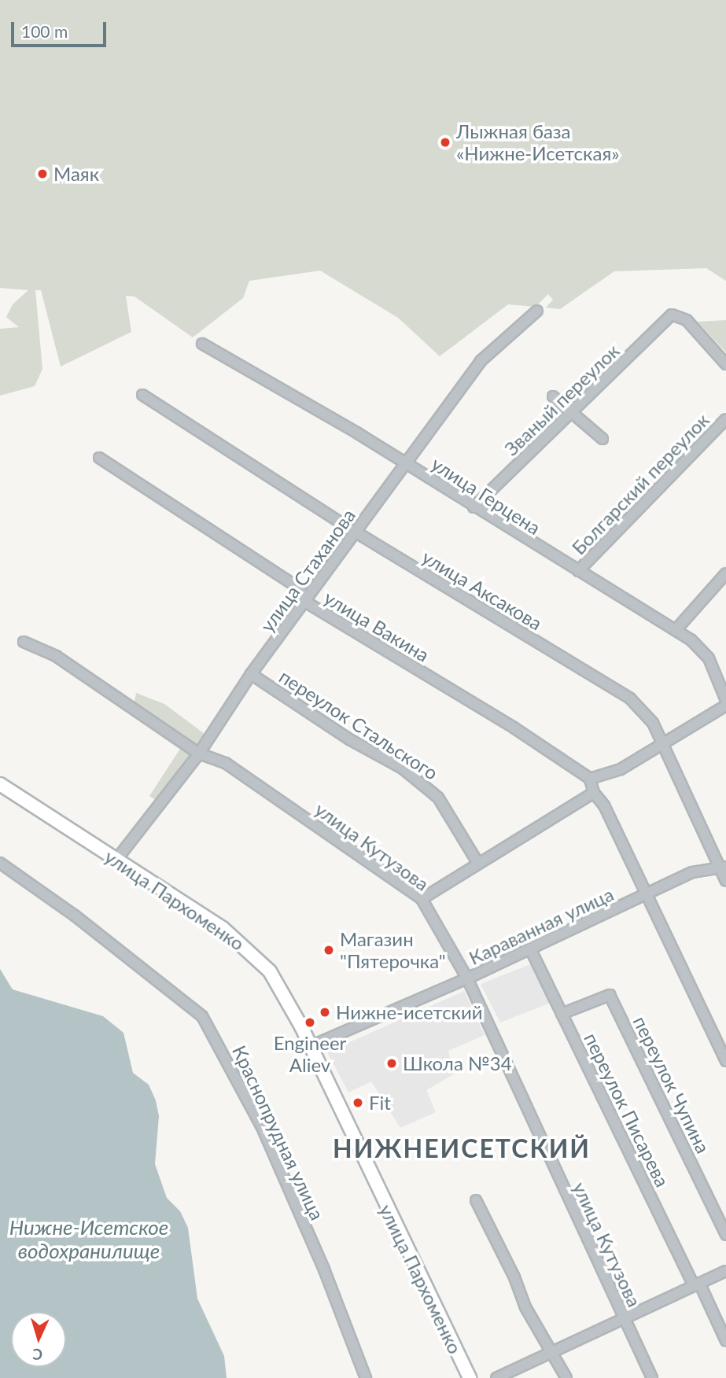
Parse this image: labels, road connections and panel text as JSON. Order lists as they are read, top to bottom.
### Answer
{
  "streets": {
    "main road": ["улица Пархоменко"],
    "street": [
      "Званый переулок",
      "Болгарский переулок",
      "улица Герцена",
      "улица Стаханова",
      "улица Аксакова",
      "улица Вакина",
      "переулок Стальского",
      "улица Кутузова",
      "Караванная улица",
      "переулок Чупина",
      "переулок Писарева",
      "Краснопрудная улица"
    ]
  },
  "crossings": [
    ["Званый переулок", "улица Герцена"],
    ["Болгарский переулок", "улица Герцена"],
    ["улица Герцена", "улица Стаханова"],
    ["улица Стаханова", "улица Аксакова"],
    ["улица Стаханова", "улица Вакина"],
    ["улица Стаханова", "переулок Стальского"],
    ["улица Стаханова", "улица Кутузова"],
    ["улица Стаханова", "улица Пархоменко"],
    ["улица Аксакова", "Караванная улица"],
    ["улица Кутузова", "Караванная улица"],
    ["улица Пархоменко", "Караванная улица"],
    ["Караванная улица", "переулок Писарева"],
    ["переулок Чупина", "переулок Писарева"]
  ],
  "districts": ["НИЖНЕИСЕТСКИЙ"],
  "water": ["Нижне-Исетское водохранилище"],
  "places": [
    "Лыжная база «Нижне-Исетская»",
    "Маяк",
    "Магазин \"Пятерочка\"",
    "Нижне-исетский",
    "Engineer Aliev",
    "Школа №34",
    "Fit"
  ],
  "scale_bar": "100 m",
  "north": "bottom"
}
